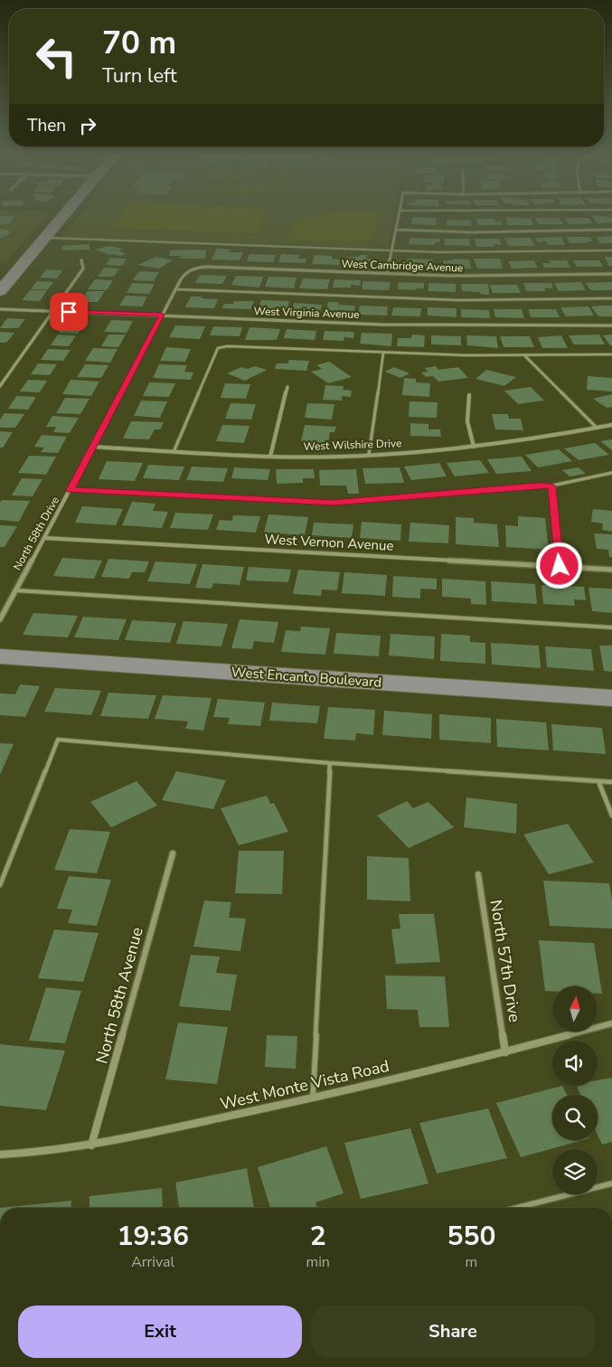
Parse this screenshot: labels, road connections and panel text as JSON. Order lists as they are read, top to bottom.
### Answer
{
  "streets": {
    "main road": ["West Encanto Boulevard"],
    "street": [
      "West Cambridge Avenue",
      "West Virginia Avenue",
      "West Wilshire Drive",
      "North 58th Drive",
      "West Vernon Avenue",
      "North 57th Drive",
      "North 58th Avenue",
      "West Monte Vista Road"
    ]
  },
  "crossings": [
    ["West Cambridge Avenue", "North 58th Drive"],
    ["West Virginia Avenue", "North 58th Drive"],
    ["West Wilshire Drive", "North 58th Drive"],
    ["North 58th Drive", "West Vernon Avenue"],
    ["North 57th Drive", "West Monte Vista Road"],
    ["North 58th Avenue", "West Monte Vista Road"]
  ],
  "north": "top",
  "page": {
    "turn": ["70 m", "Turn left"],
    "then": "Then",
    "eta": [
      "19:36",
      "Arrival",
      "2",
      "min",
      "550",
      "m"
    ],
    "buttons": ["Exit", "Share"]
  }
}
